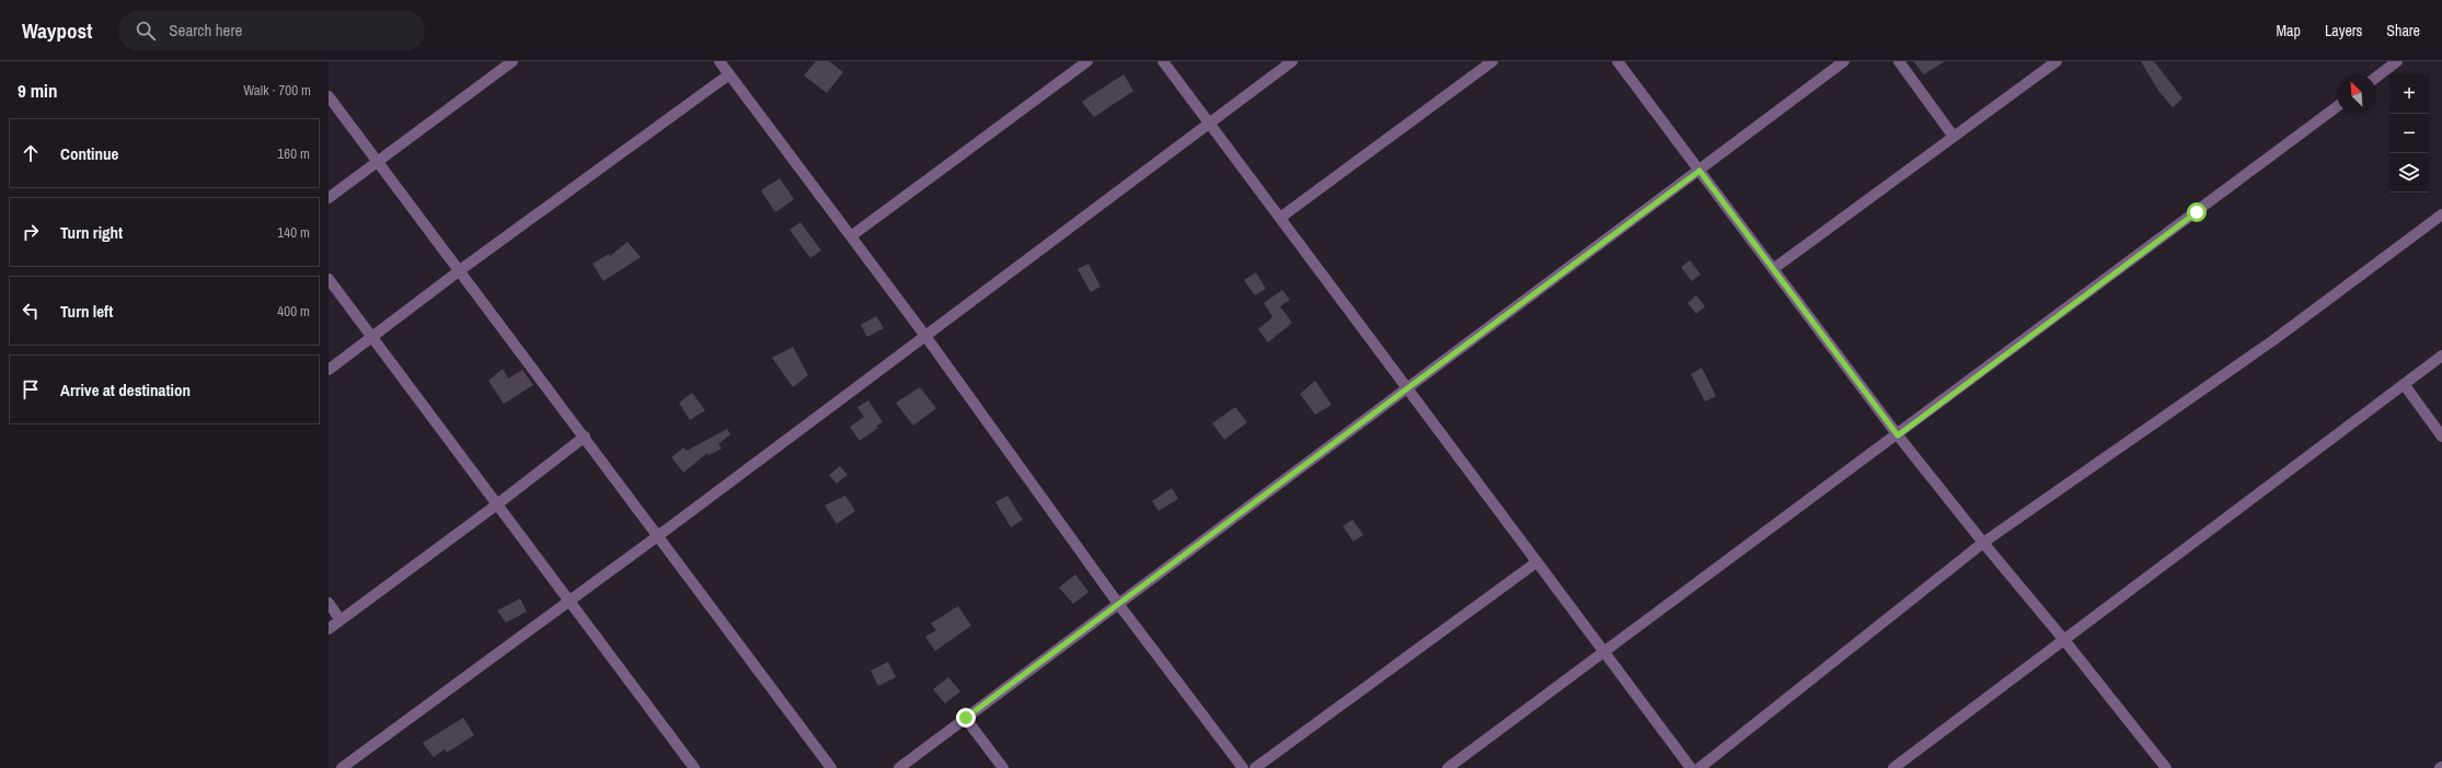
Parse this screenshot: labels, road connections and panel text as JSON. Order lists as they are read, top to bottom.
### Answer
{
  "north": "top left",
  "page": {
    "header": "Waypost",
    "search": "Search here",
    "nav": ["Map", "Layers", "Share"],
    "heading": ["9 min", "Walk · 700 m"],
    "map_buttons": ["+", "−"],
    "list": [
      ["Continue", "160 m"],
      ["Turn right", "140 m"],
      ["Turn left", "400 m"],
      "Arrive at destination"
    ]
  }
}
